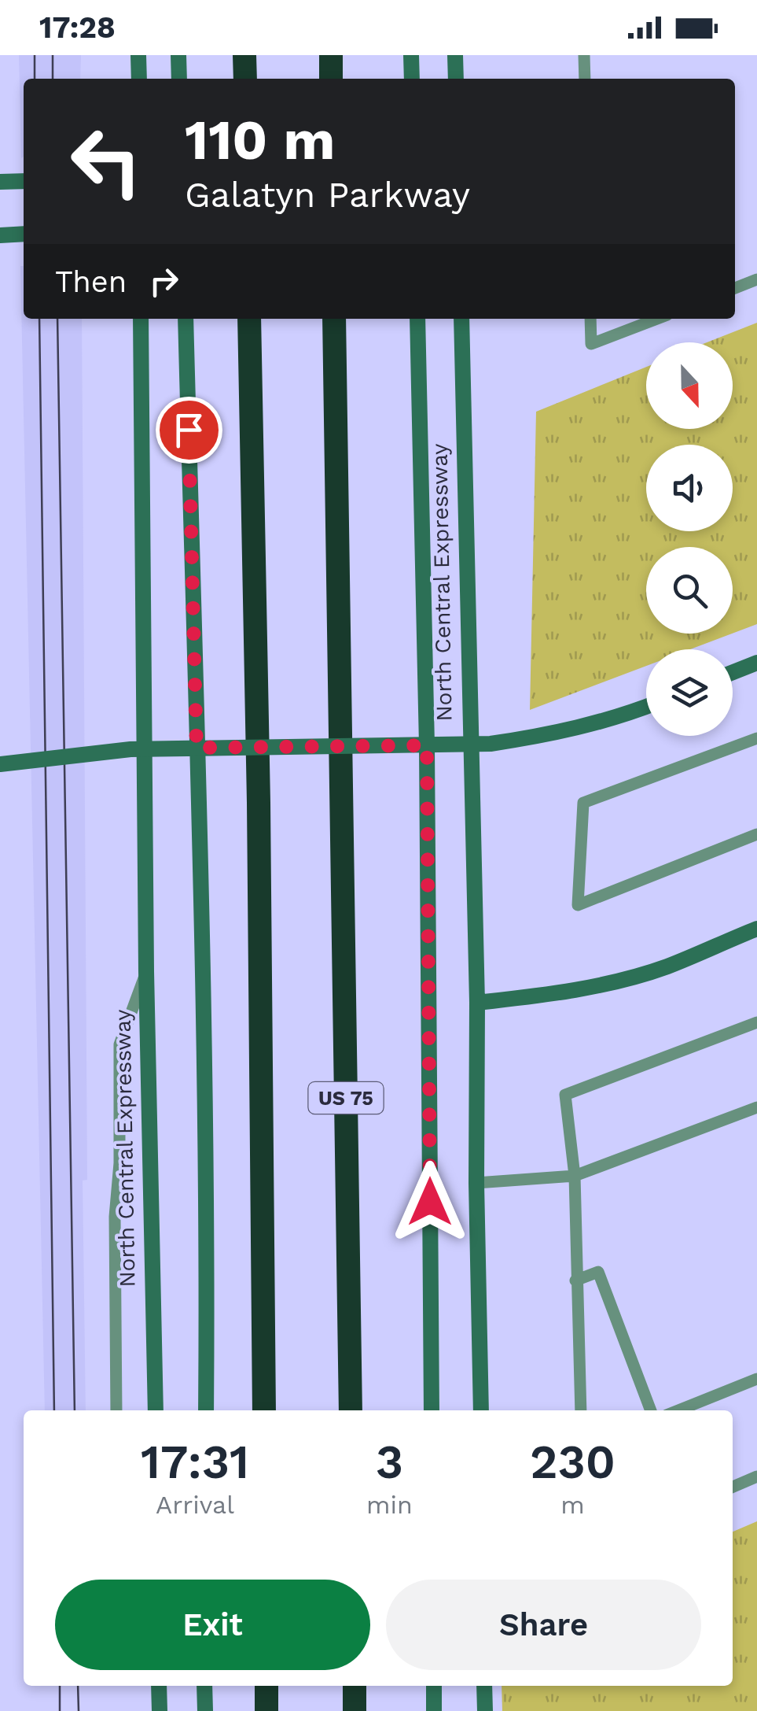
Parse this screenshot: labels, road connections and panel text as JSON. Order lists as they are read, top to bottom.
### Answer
{
  "streets": {
    "highway": ["US 75"],
    "main road": ["North Central Expressway"]
  },
  "north": "bottom",
  "page": {
    "status": "17:28",
    "turn": ["110 m", "Galatyn Parkway"],
    "then": "Then",
    "eta": [
      "17:31",
      "Arrival",
      "3",
      "min",
      "230",
      "m"
    ],
    "buttons": ["Exit", "Share"]
  }
}
